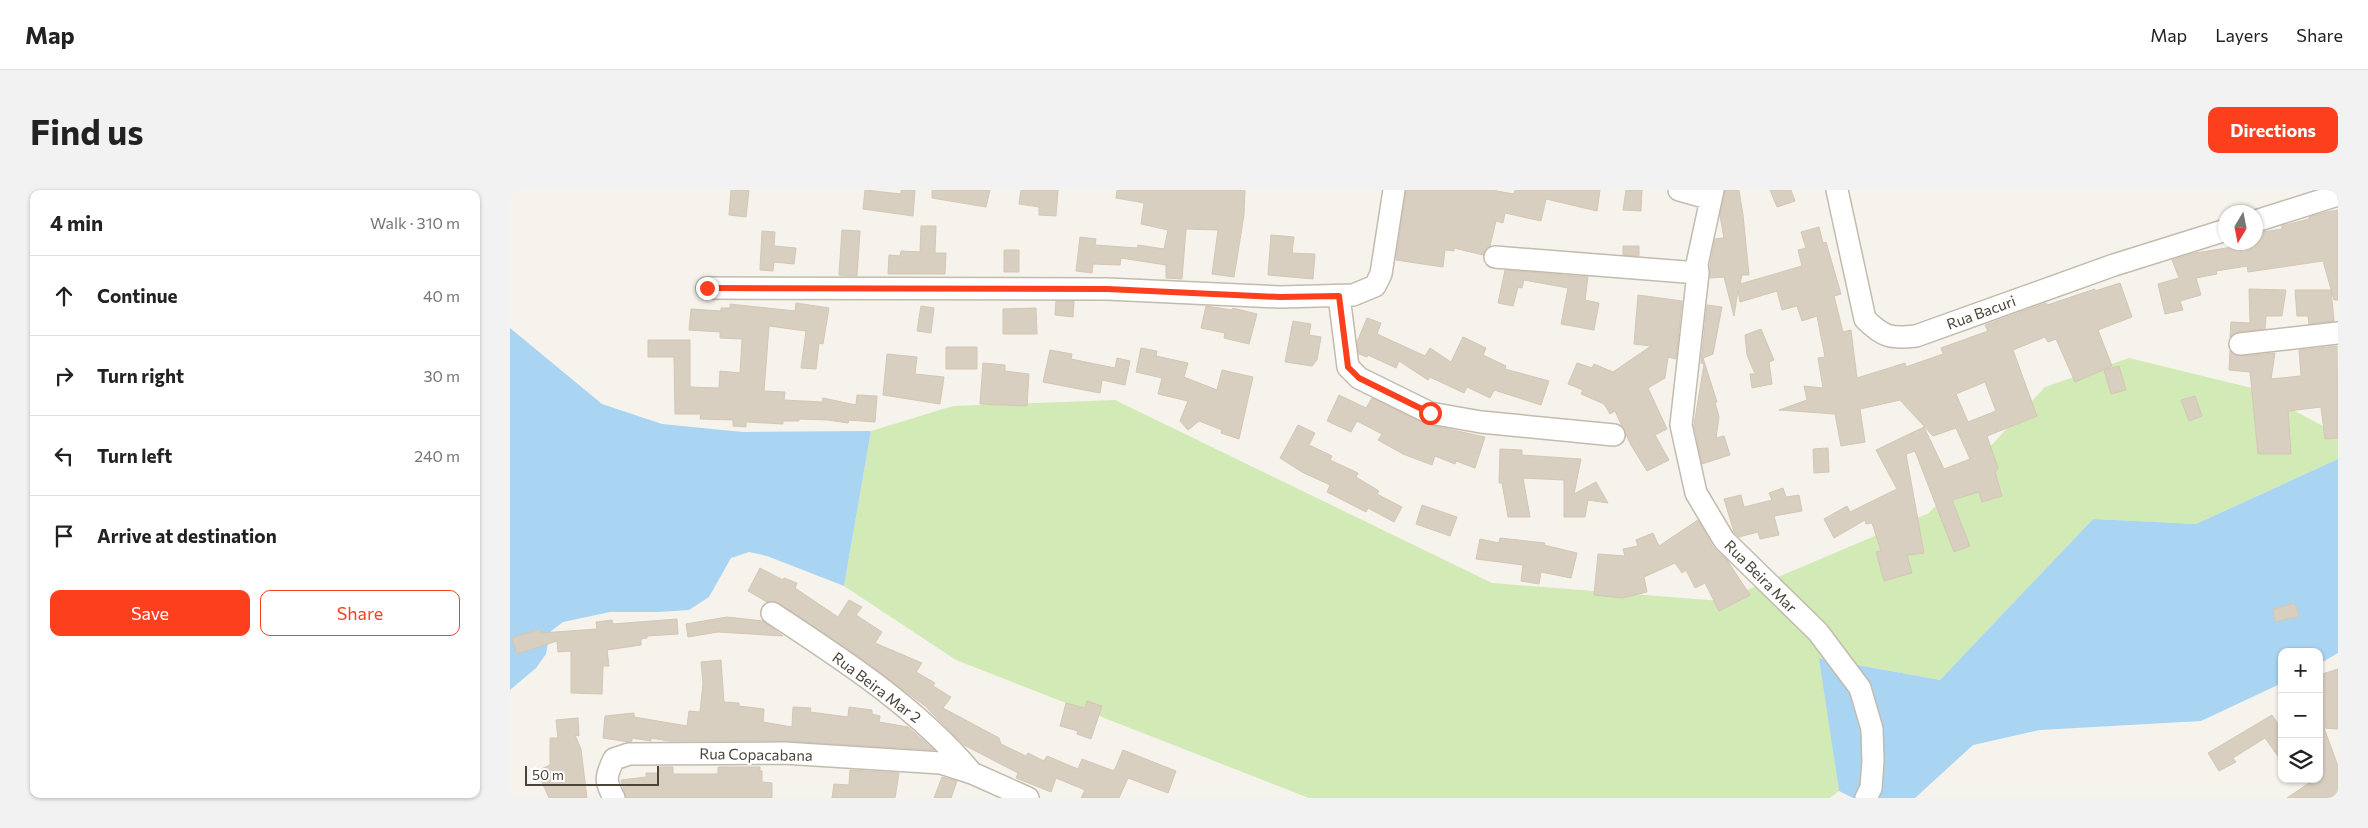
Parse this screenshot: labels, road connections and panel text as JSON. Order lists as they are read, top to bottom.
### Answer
{
  "streets": {
    "street": [
      "Rua Bacuri",
      "Rua Beira Mar",
      "Rua Beira Mar 2",
      "Rua Copacabana"
    ]
  },
  "crossings": [
    ["Rua Beira Mar 2", "Rua Copacabana"]
  ],
  "scale_bar": "50 m",
  "north": "bottom",
  "page": {
    "header": "Map",
    "nav": ["Map", "Layers", "Share"],
    "buttons": [
      "Directions",
      ["Save", "Share"]
    ],
    "title": "Find us",
    "heading": ["4 min", "Walk · 310 m"],
    "list": [
      ["Continue", "40 m"],
      ["Turn right", "30 m"],
      ["Turn left", "240 m"],
      "Arrive at destination"
    ],
    "map_buttons": ["+", "−"],
    "scale": "50 m"
  }
}
